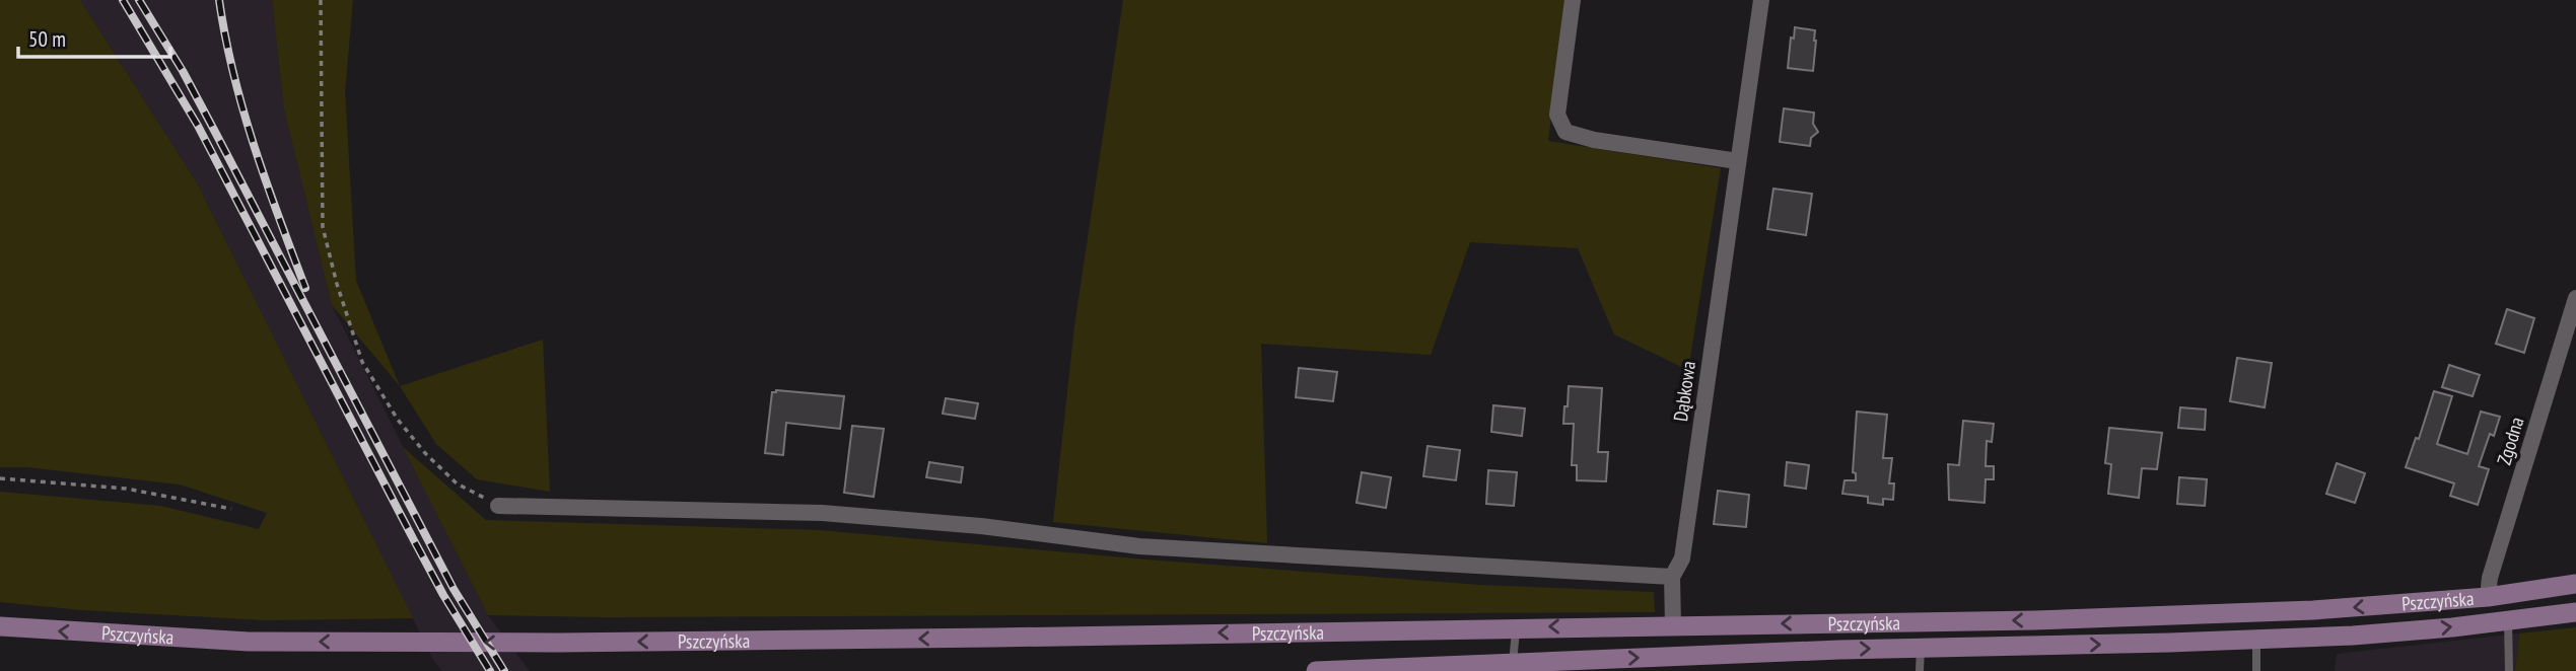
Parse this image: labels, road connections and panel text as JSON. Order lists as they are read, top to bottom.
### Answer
{
  "streets": {
    "main road": ["Pszczyńska"],
    "street": ["Dąbkowa", "Zgodna"]
  },
  "crossings": [
    ["Dąbkowa", "Pszczyńska"],
    ["Zgodna", "Pszczyńska"]
  ],
  "scale_bar": "50 m"
}
